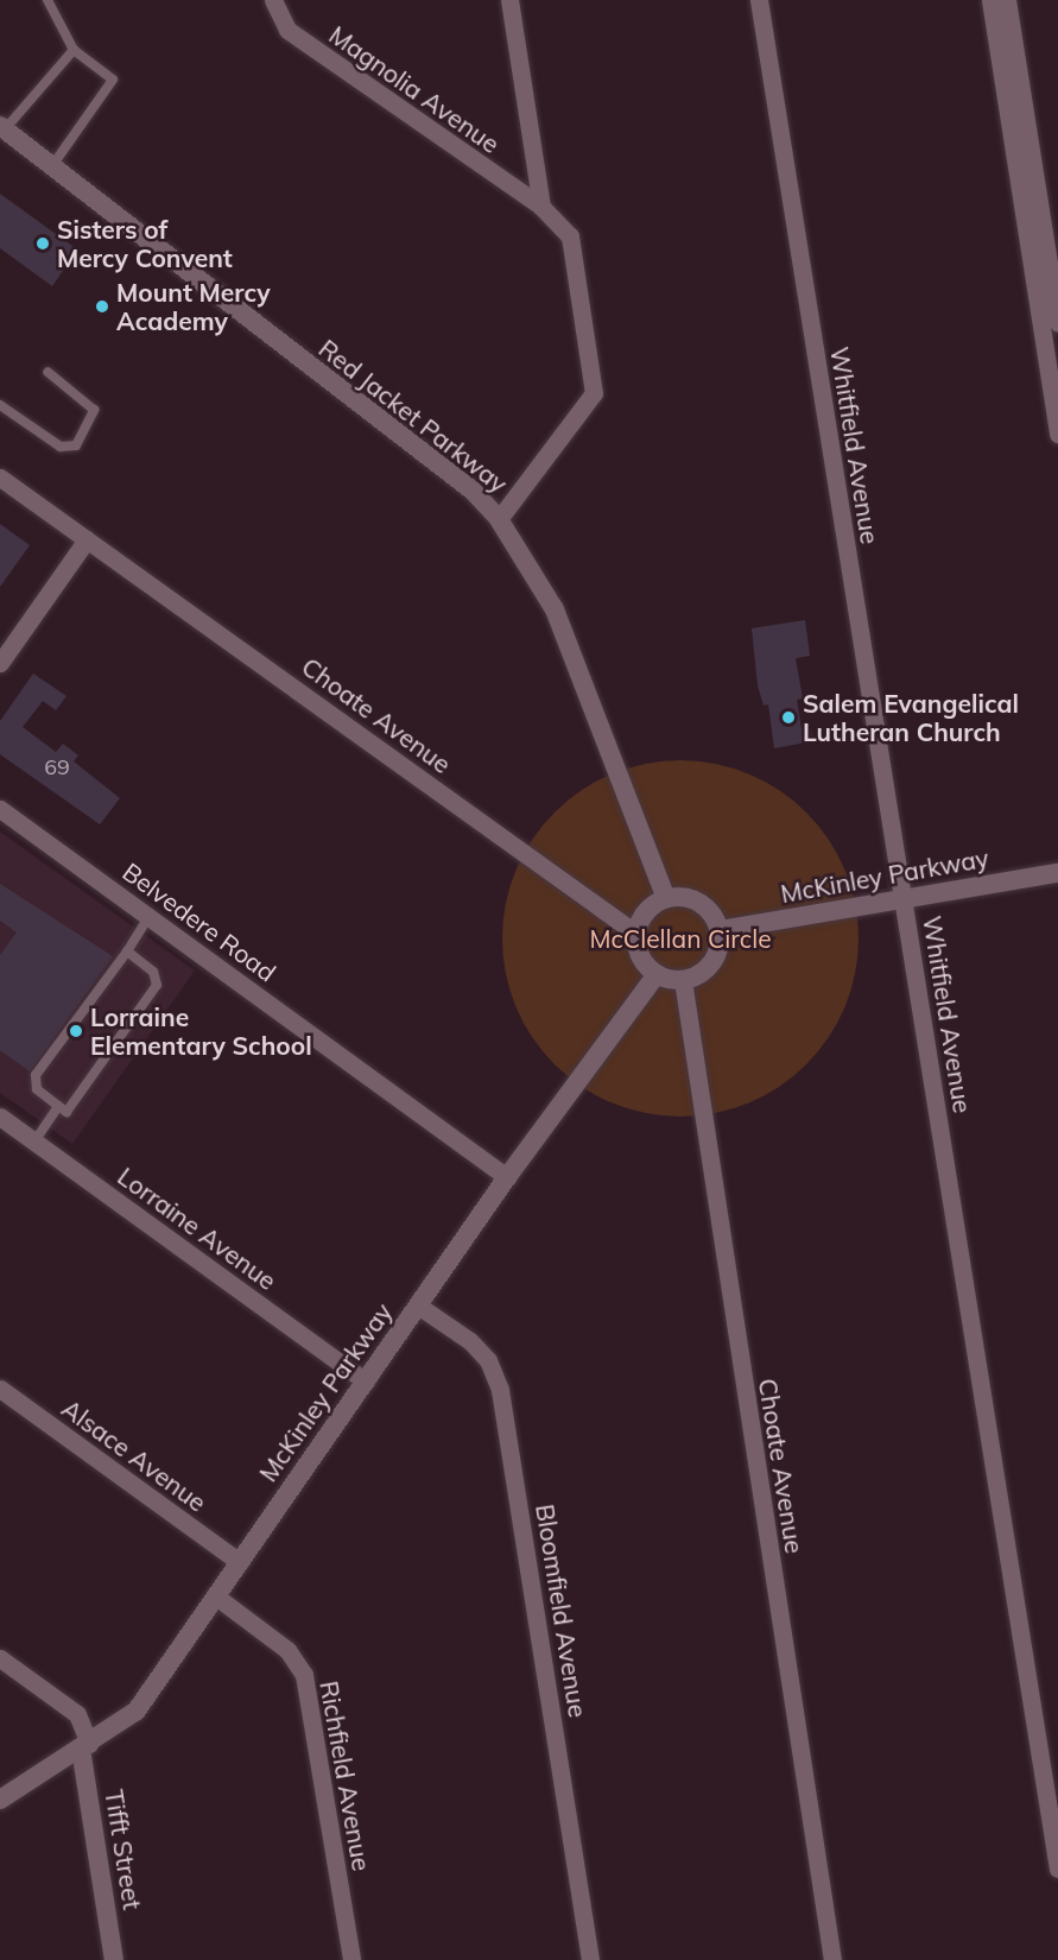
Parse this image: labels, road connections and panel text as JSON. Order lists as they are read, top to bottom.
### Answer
{
  "streets": {
    "street": [
      "Magnolia Avenue",
      "Red Jacket Parkway",
      "Whitfield Avenue",
      "Choate Avenue",
      "McKinley Parkway",
      "Belvedere Road",
      "Lorraine Avenue",
      "Alsace Avenue",
      "Bloomfield Avenue",
      "Richfield Avenue",
      "Tifft Street"
    ]
  },
  "crossings": [
    ["Magnolia Avenue", "Red Jacket Parkway"],
    ["Red Jacket Parkway", "Choate Avenue"],
    ["Red Jacket Parkway", "McKinley Parkway"],
    ["Whitfield Avenue", "McKinley Parkway"],
    ["Choate Avenue", "McKinley Parkway"],
    ["McKinley Parkway", "Belvedere Road"],
    ["McKinley Parkway", "Lorraine Avenue"],
    ["McKinley Parkway", "Alsace Avenue"],
    ["McKinley Parkway", "Bloomfield Avenue"],
    ["McKinley Parkway", "Richfield Avenue"],
    ["McKinley Parkway", "Tifft Street"]
  ],
  "parks": ["McClellan Circle"],
  "places": [
    "Sisters of Mercy Convent",
    "Mount Mercy Academy",
    "Salem Evangelical Lutheran Church",
    "Lorraine Elementary School"
  ],
  "house_numbers": ["69"]
}
